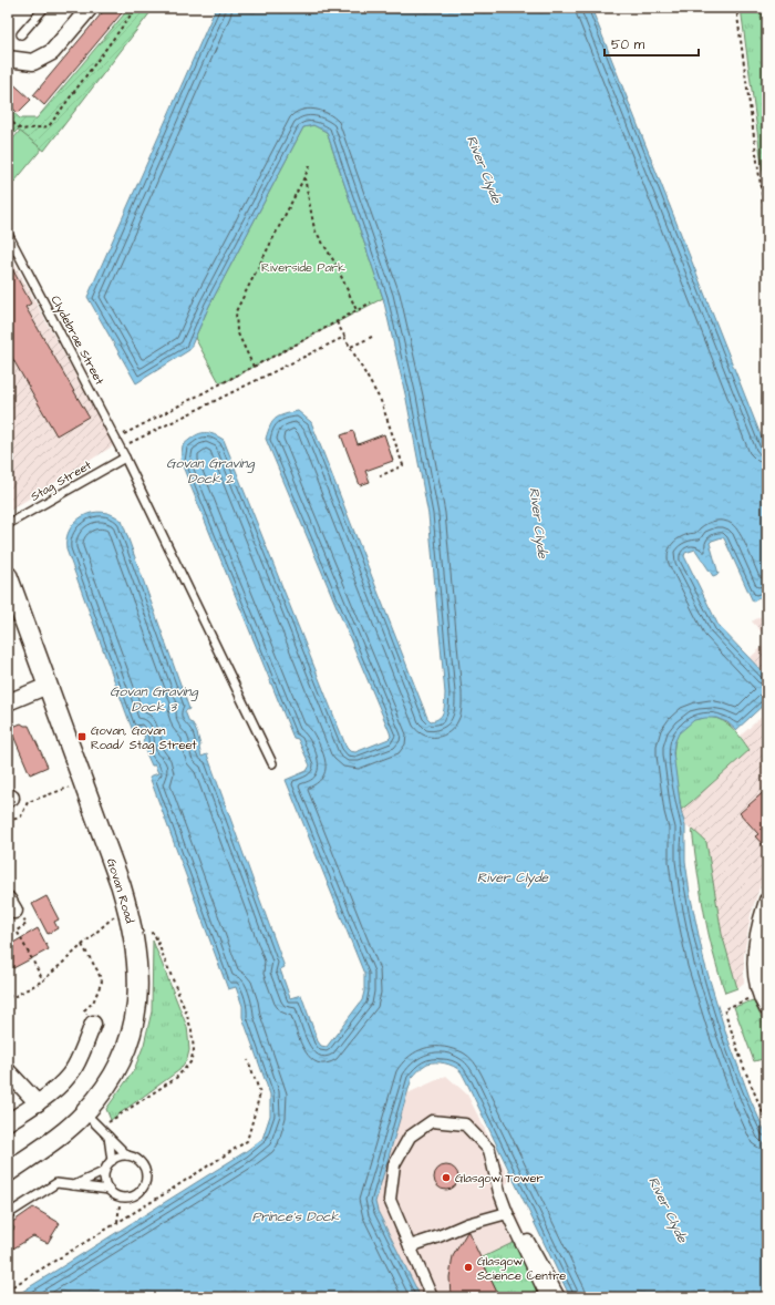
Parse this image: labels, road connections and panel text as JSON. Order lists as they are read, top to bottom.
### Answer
{
  "streets": {
    "street": ["Govan Road"],
    "lane": ["Clydebrae Street", "Stag Street"]
  },
  "crossings": [
    ["Clydebrae Street", "Stag Street"]
  ],
  "water": [
    "River Clyde",
    "Govan Graving Dock 2",
    "Govan Graving Dock 3",
    "Prince's Dock"
  ],
  "parks": ["Riverside Park"],
  "places": {
    "transit": ["Govan, Govan Road/ Stag Street"],
    "other": ["Glasgow Tower", "Glasgow Science Centre"]
  },
  "scale_bar": "50 m"
}
